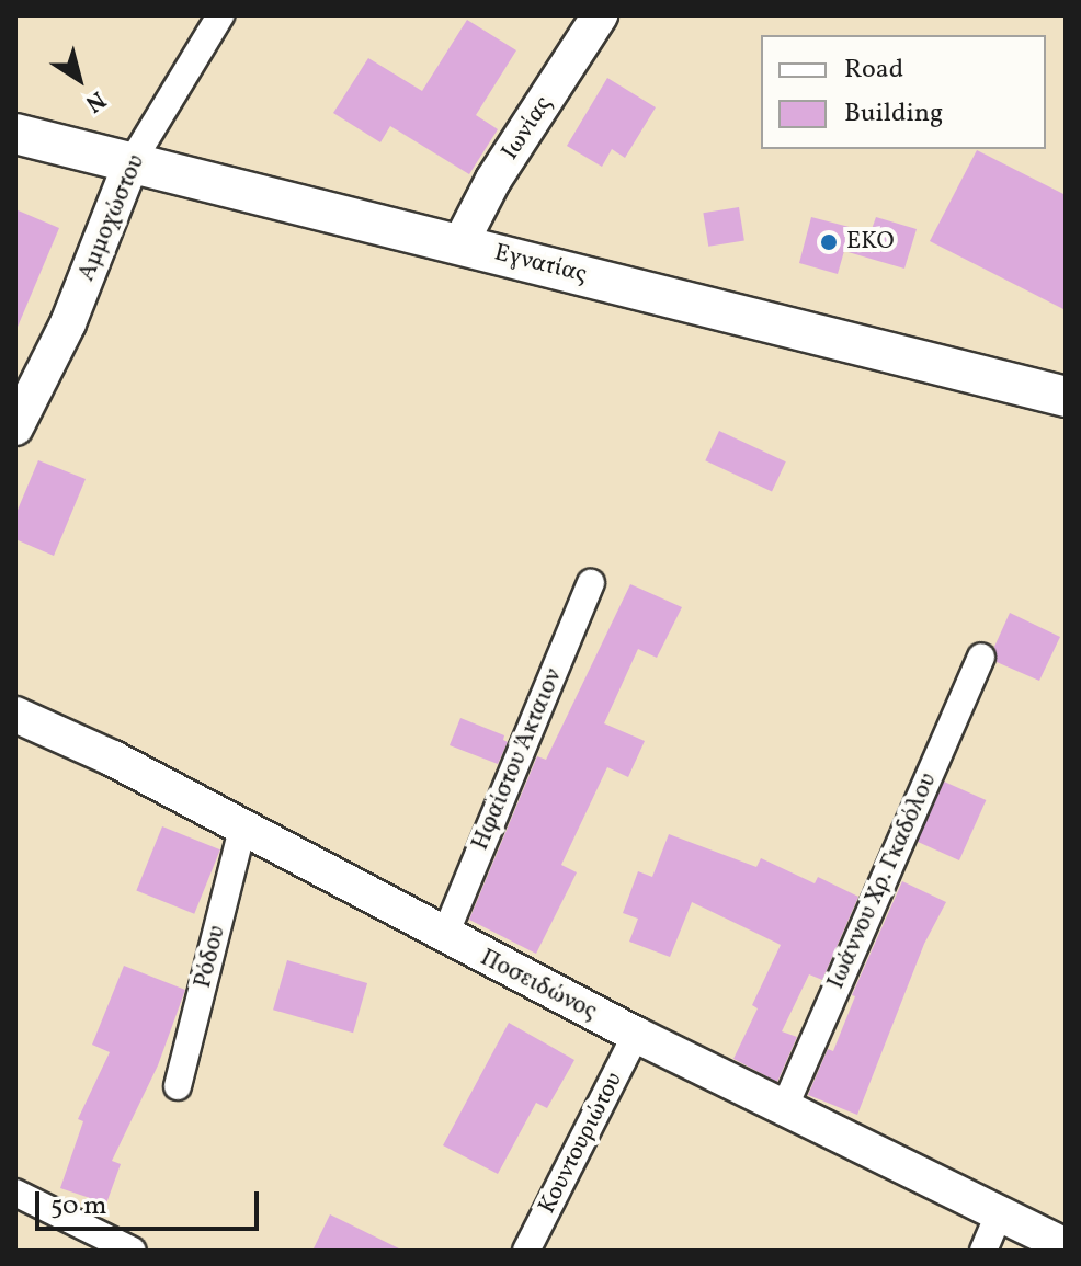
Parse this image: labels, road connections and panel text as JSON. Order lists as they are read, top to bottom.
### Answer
{
  "streets": {
    "main road": ["Εγνατίας"],
    "street": [
      "Ιωνίας",
      "Αμμοχώστου",
      "Ηφαίστου Άκταιον",
      "Ιωάννου Χρ. Γκαδόλου",
      "Ρόδου",
      "Ποσειδώνος",
      "Κουντουριώτου"
    ]
  },
  "crossings": [
    ["Ιωνίας", "Εγνατίας"],
    ["Αμμοχώστου", "Εγνατίας"],
    ["Ηφαίστου Άκταιον", "Ποσειδώνος"],
    ["Ιωάννου Χρ. Γκαδόλου", "Ποσειδώνος"],
    ["Ρόδου", "Ποσειδώνος"],
    ["Ποσειδώνος", "Κουντουριώτου"]
  ],
  "places": ["EKO"],
  "legend": ["Road", "Building"],
  "scale_bar": "50 m",
  "north": "bottom right"
}
